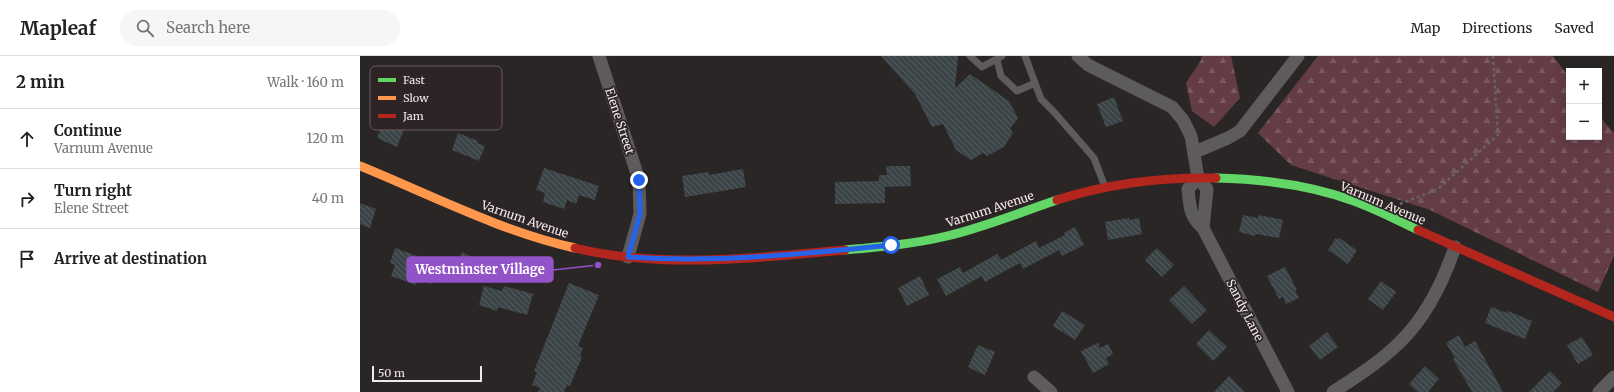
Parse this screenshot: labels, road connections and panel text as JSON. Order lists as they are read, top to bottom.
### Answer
{
  "streets": {
    "main road": ["Varnum Avenue"],
    "street": ["Elene Street", "Sandy Lane"]
  },
  "crossings": [
    ["Elene Street", "Varnum Avenue"],
    ["Varnum Avenue", "Sandy Lane"]
  ],
  "places": ["Westminster Village"],
  "legend": ["Fast", "Slow", "Jam"],
  "scale_bar": "50 m",
  "page": {
    "header": "Mapleaf",
    "search": "Search here",
    "nav": ["Map", "Directions", "Saved"],
    "heading": ["2 min", "Walk · 160 m"],
    "map_buttons": ["+", "−"],
    "list": [
      ["Continue", "Varnum Avenue", "120 m"],
      ["Turn right", "Elene Street", "40 m"],
      "Arrive at destination"
    ],
    "scale": "50 m"
  }
}
